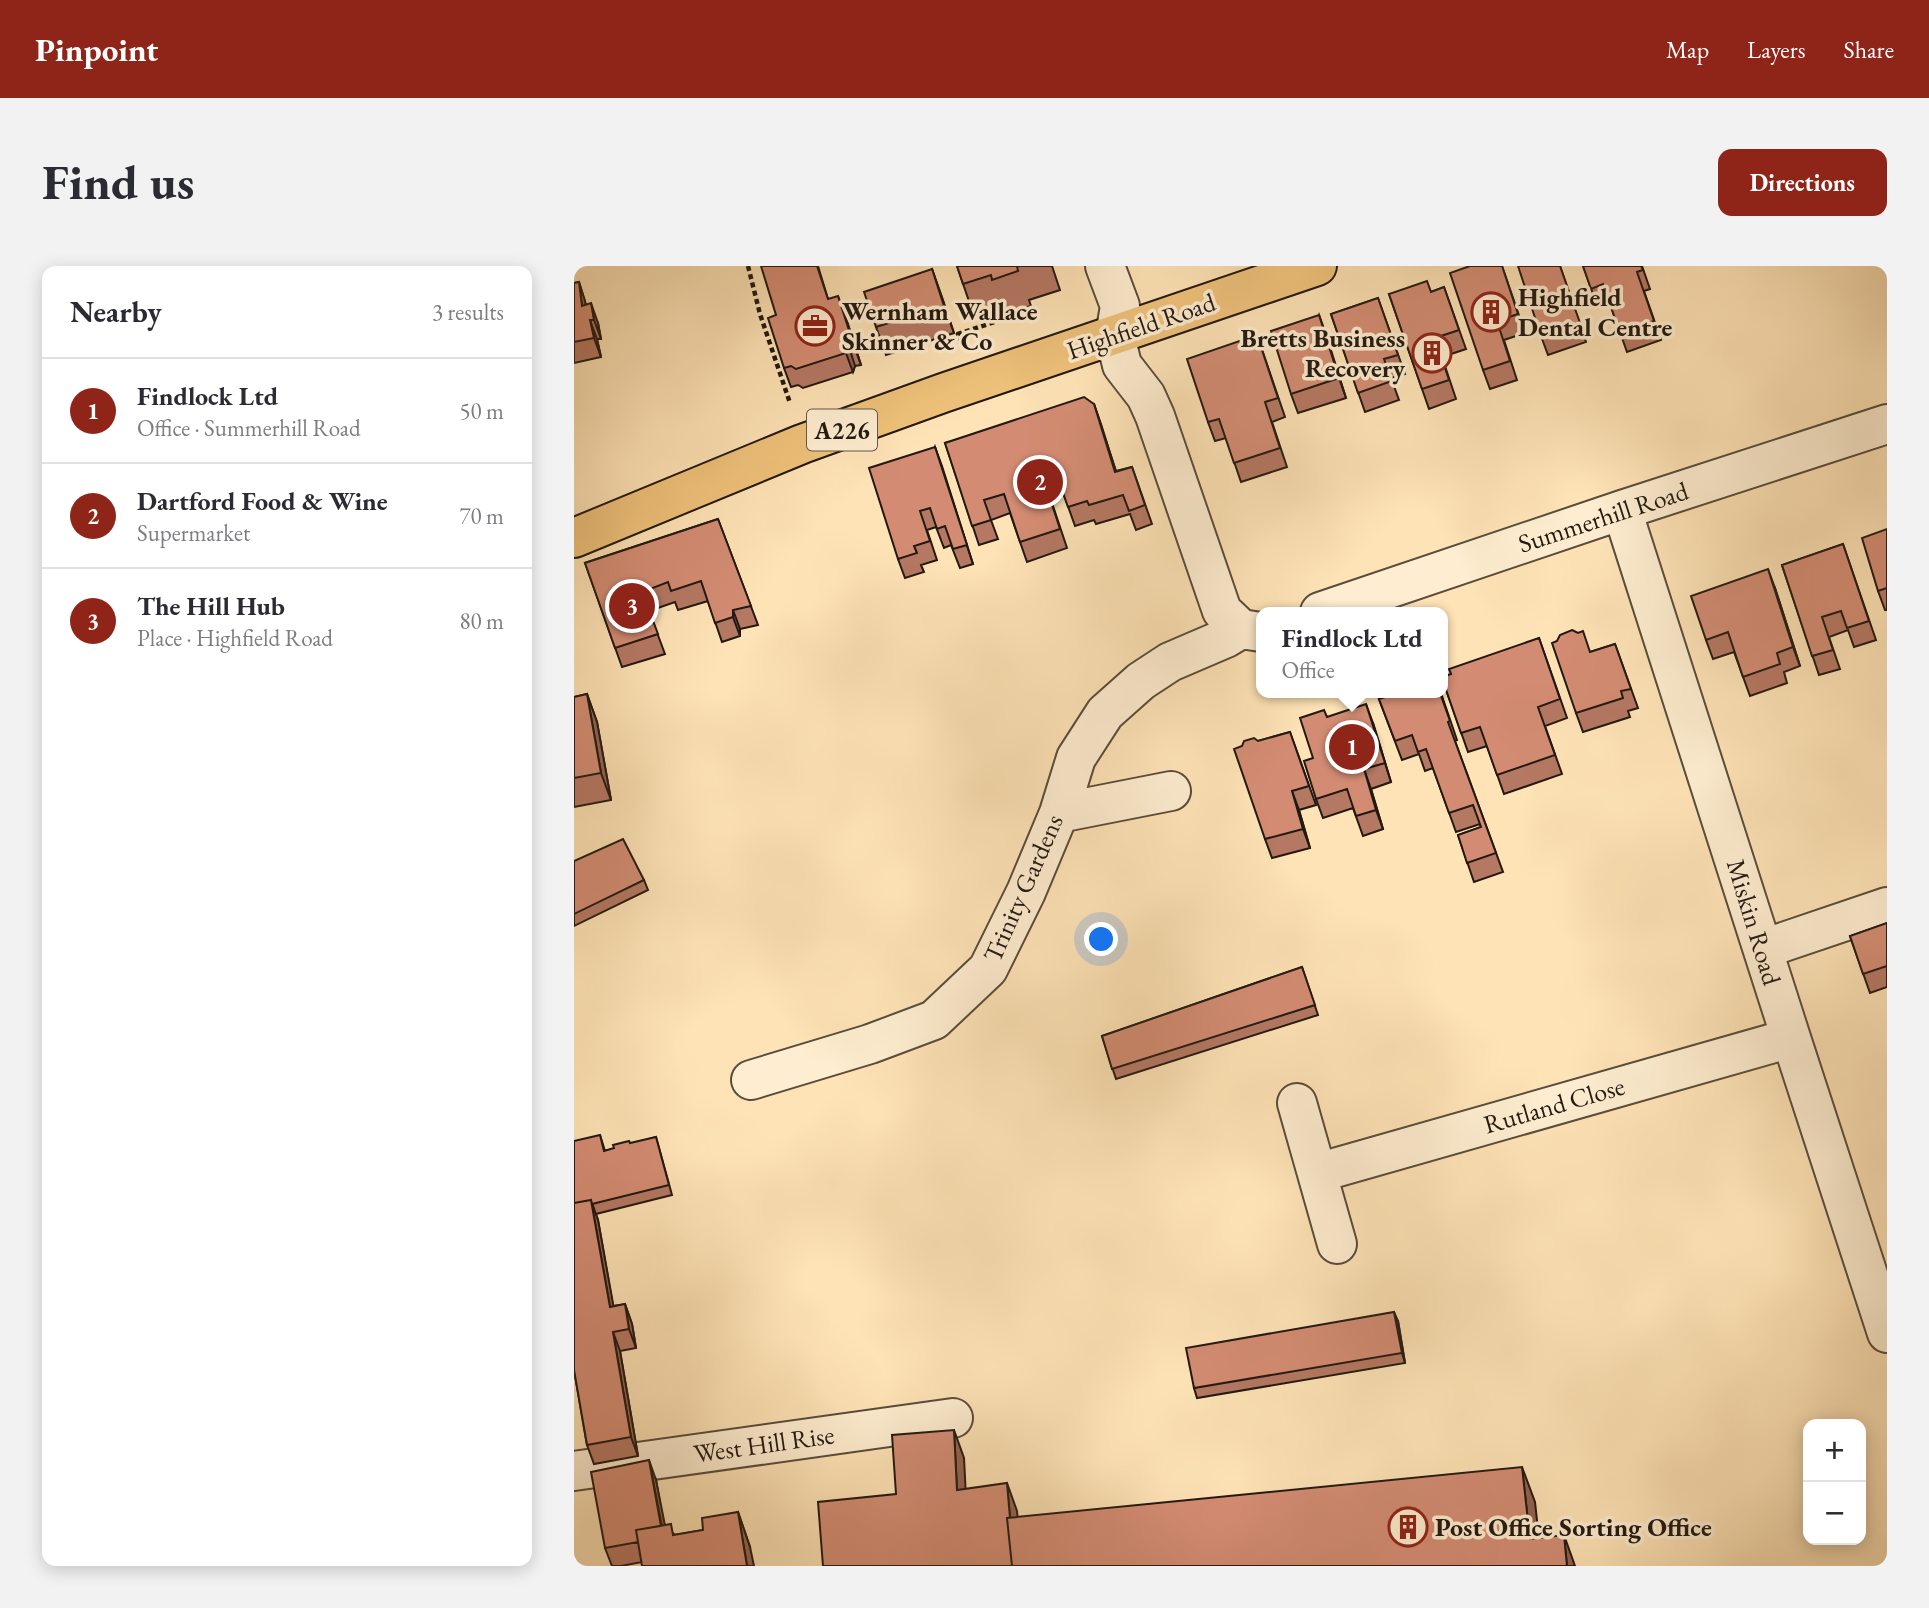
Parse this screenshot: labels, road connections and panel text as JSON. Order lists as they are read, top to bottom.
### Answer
{
  "streets": {
    "main road": ["Highfield Road", "A226"],
    "street": [
      "Summerhill Road",
      "Trinity Gardens",
      "Miskin Road",
      "Rutland Close",
      "West Hill Rise"
    ]
  },
  "crossings": [
    ["Summerhill Road", "Miskin Road"],
    ["Miskin Road", "Rutland Close"]
  ],
  "places": {
    "building": ["Highfield Dental Centre", "Bretts Business Recovery", "Post Office Sorting Office"],
    "office": ["Wernham Wallace Skinner & Co"]
  },
  "page": {
    "header": "Pinpoint",
    "nav": ["Map", "Layers", "Share"],
    "buttons": "Directions",
    "title": "Find us",
    "heading": ["Nearby", "3 results"],
    "list": [
      {
        "mark": "1",
        "name": "Findlock Ltd",
        "note": "Office · Summerhill Road",
        "value": "50 m"
      },
      {
        "mark": "2",
        "name": "Dartford Food & Wine",
        "note": "Supermarket",
        "value": "70 m"
      },
      {
        "mark": "3",
        "name": "The Hill Hub",
        "note": "Place · Highfield Road",
        "value": "80 m"
      }
    ],
    "pins": ["2", "3", "1"],
    "popup": ["Findlock Ltd", "Office"],
    "map_buttons": ["+", "−"]
  }
}
